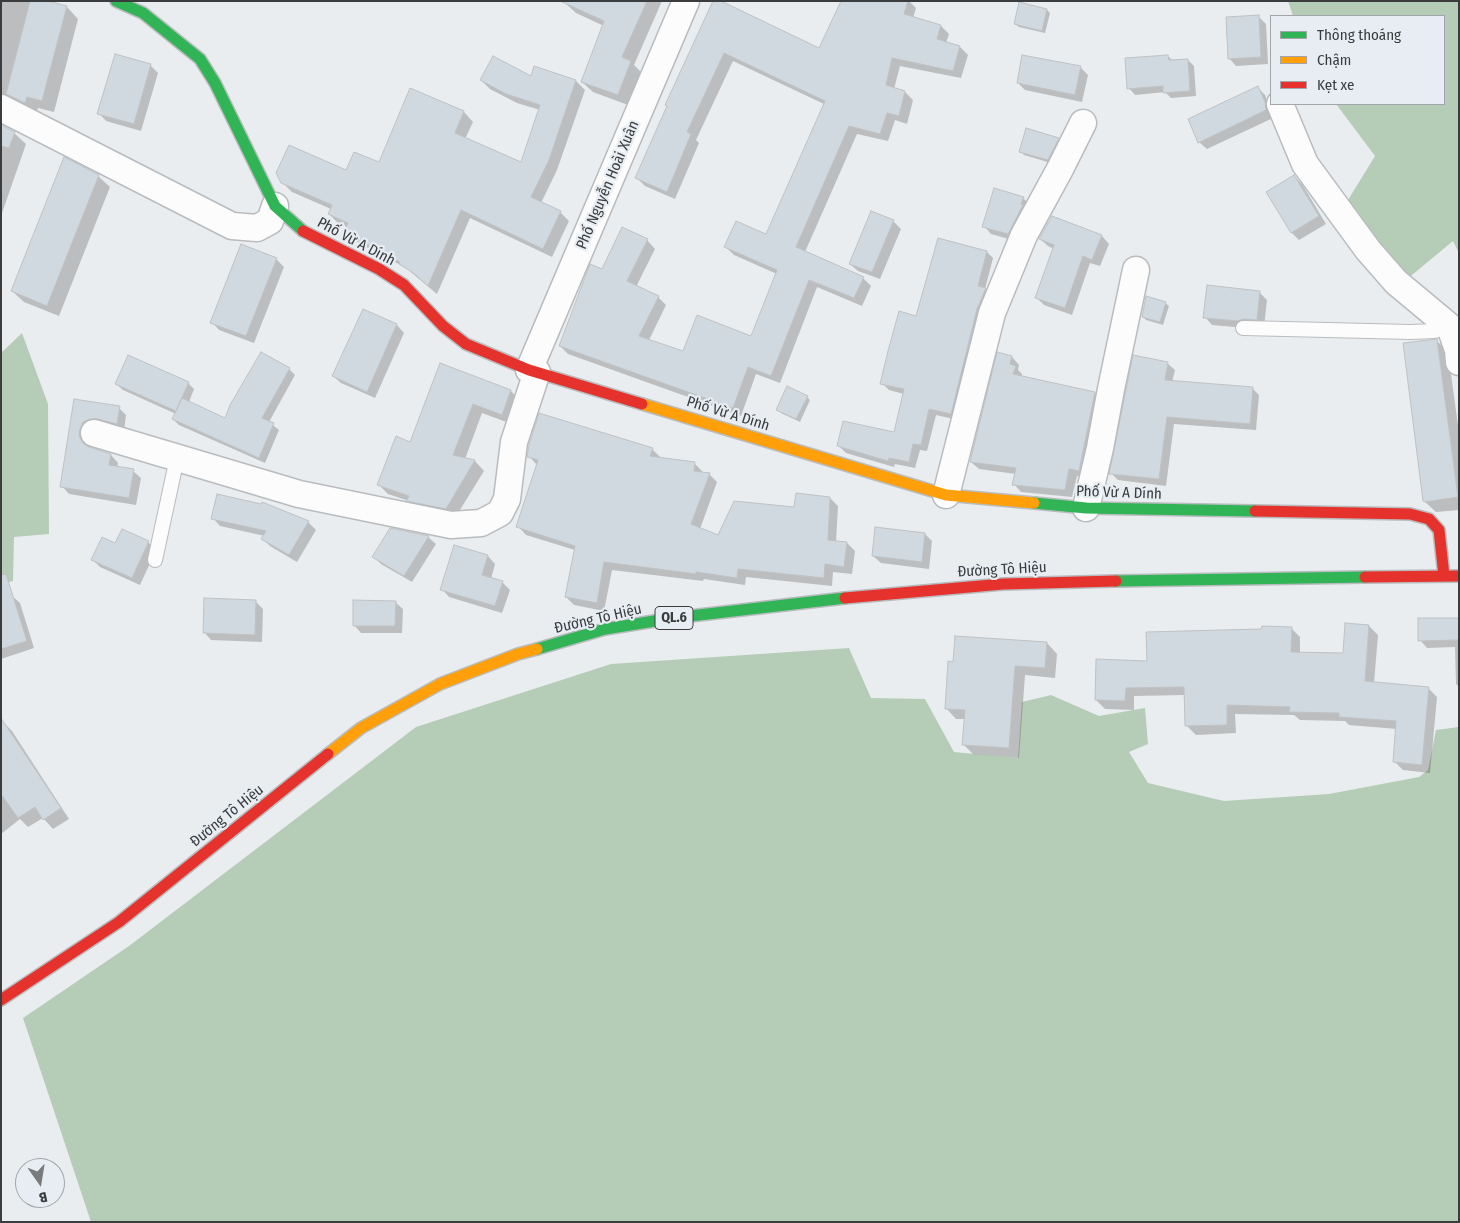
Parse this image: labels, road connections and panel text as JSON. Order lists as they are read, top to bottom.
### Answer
{
  "streets": {
    "main road": ["Phố Vừ A Dính", "Đường Tô Hiệu", "QL.6"],
    "street": ["Phố Nguyễn Hoài Xuân"]
  },
  "crossings": [
    ["Phố Nguyễn Hoài Xuân", "Phố Vừ A Dính"],
    ["Phố Vừ A Dính", "Đường Tô Hiệu"]
  ],
  "legend": ["Thông thoáng", "Chậm", "Kẹt xe"],
  "north": "bottom"
}
